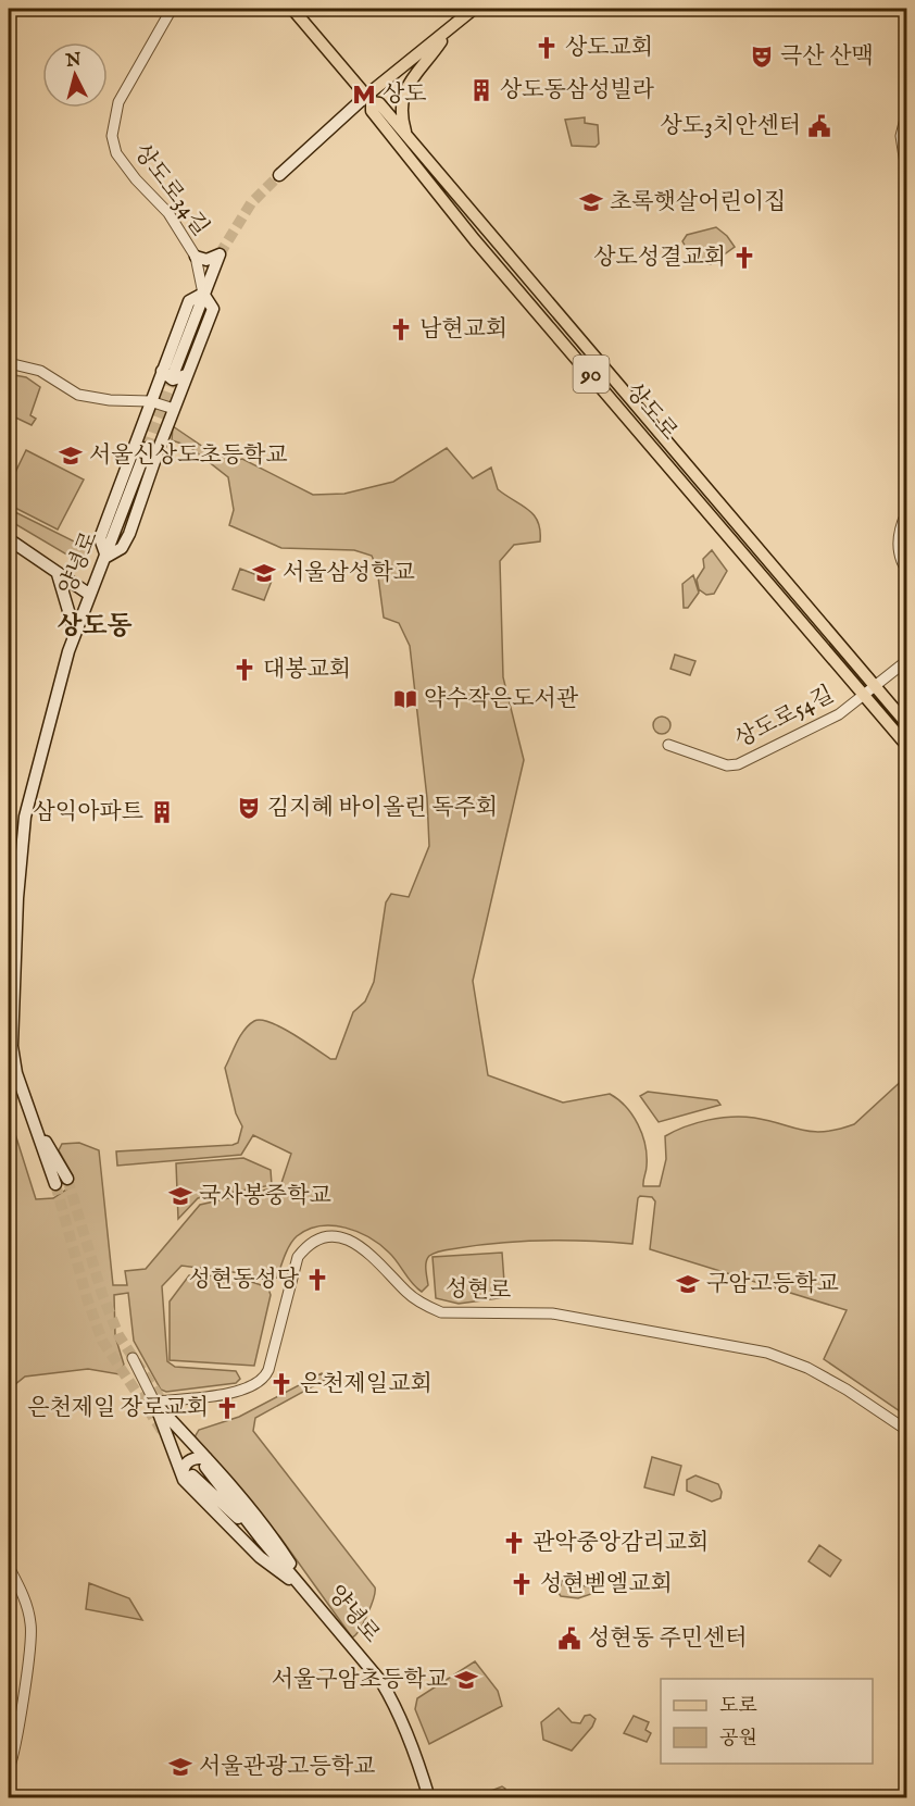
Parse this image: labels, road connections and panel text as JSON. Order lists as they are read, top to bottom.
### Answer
{
  "streets": {
    "main road": ["90", "상도로", "양녕로"],
    "street": ["상도로34길", "상도로54길", "성현로"]
  },
  "crossings": [
    ["상도로", "상도로54길"]
  ],
  "districts": ["상도동"],
  "places": {
    "church": [
      "상도교회",
      "상도성결교회",
      "남현교회",
      "대봉교회",
      "성현동성당",
      "은천제일교회",
      "은천제일 장로교회",
      "관악중앙감리교회",
      "성현벧엘교회"
    ],
    "theatre": ["극산 산맥", "김지혜 바이올린 독주회"],
    "building": ["상도동삼성빌라", "삼익아파트"],
    "metro station": ["상도"],
    "public building": ["상도3치안센터", "성현동 주민센터"],
    "school or university": [
      "초록햇살어린이집",
      "서울신상도초등학교",
      "서울삼성학교",
      "국사봉중학교",
      "구암고등학교",
      "서울구암초등학교",
      "서울관광고등학교"
    ],
    "library": ["약수작은도서관"]
  },
  "legend": ["도로", "공원"],
  "north": "top"
}
